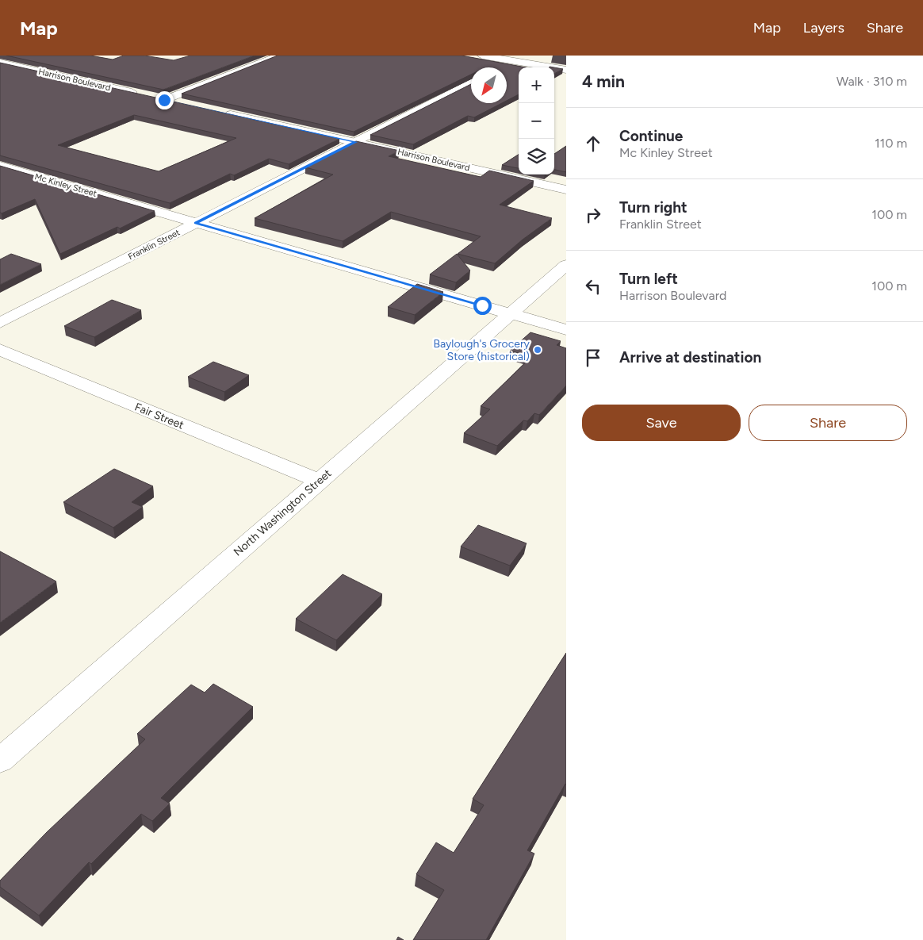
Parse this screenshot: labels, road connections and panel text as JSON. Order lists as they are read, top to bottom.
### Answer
{
  "streets": {
    "street": [
      "Harrison Boulevard",
      "Mc Kinley Street",
      "Franklin Street",
      "Fair Street",
      "North Washington Street"
    ]
  },
  "crossings": [
    ["Harrison Boulevard", "Franklin Street"],
    ["Mc Kinley Street", "Franklin Street"],
    ["Mc Kinley Street", "North Washington Street"],
    ["Fair Street", "North Washington Street"]
  ],
  "places": ["Baylough's Grocery Store (historical)"],
  "north": "bottom left",
  "page": {
    "header": "Map",
    "nav": ["Map", "Layers", "Share"],
    "heading": ["4 min", "Walk · 310 m"],
    "map_buttons": ["+", "−"],
    "list": [
      ["Continue", "Mc Kinley Street", "110 m"],
      ["Turn right", "Franklin Street", "100 m"],
      ["Turn left", "Harrison Boulevard", "100 m"],
      "Arrive at destination"
    ],
    "buttons": ["Save", "Share"]
  }
}
